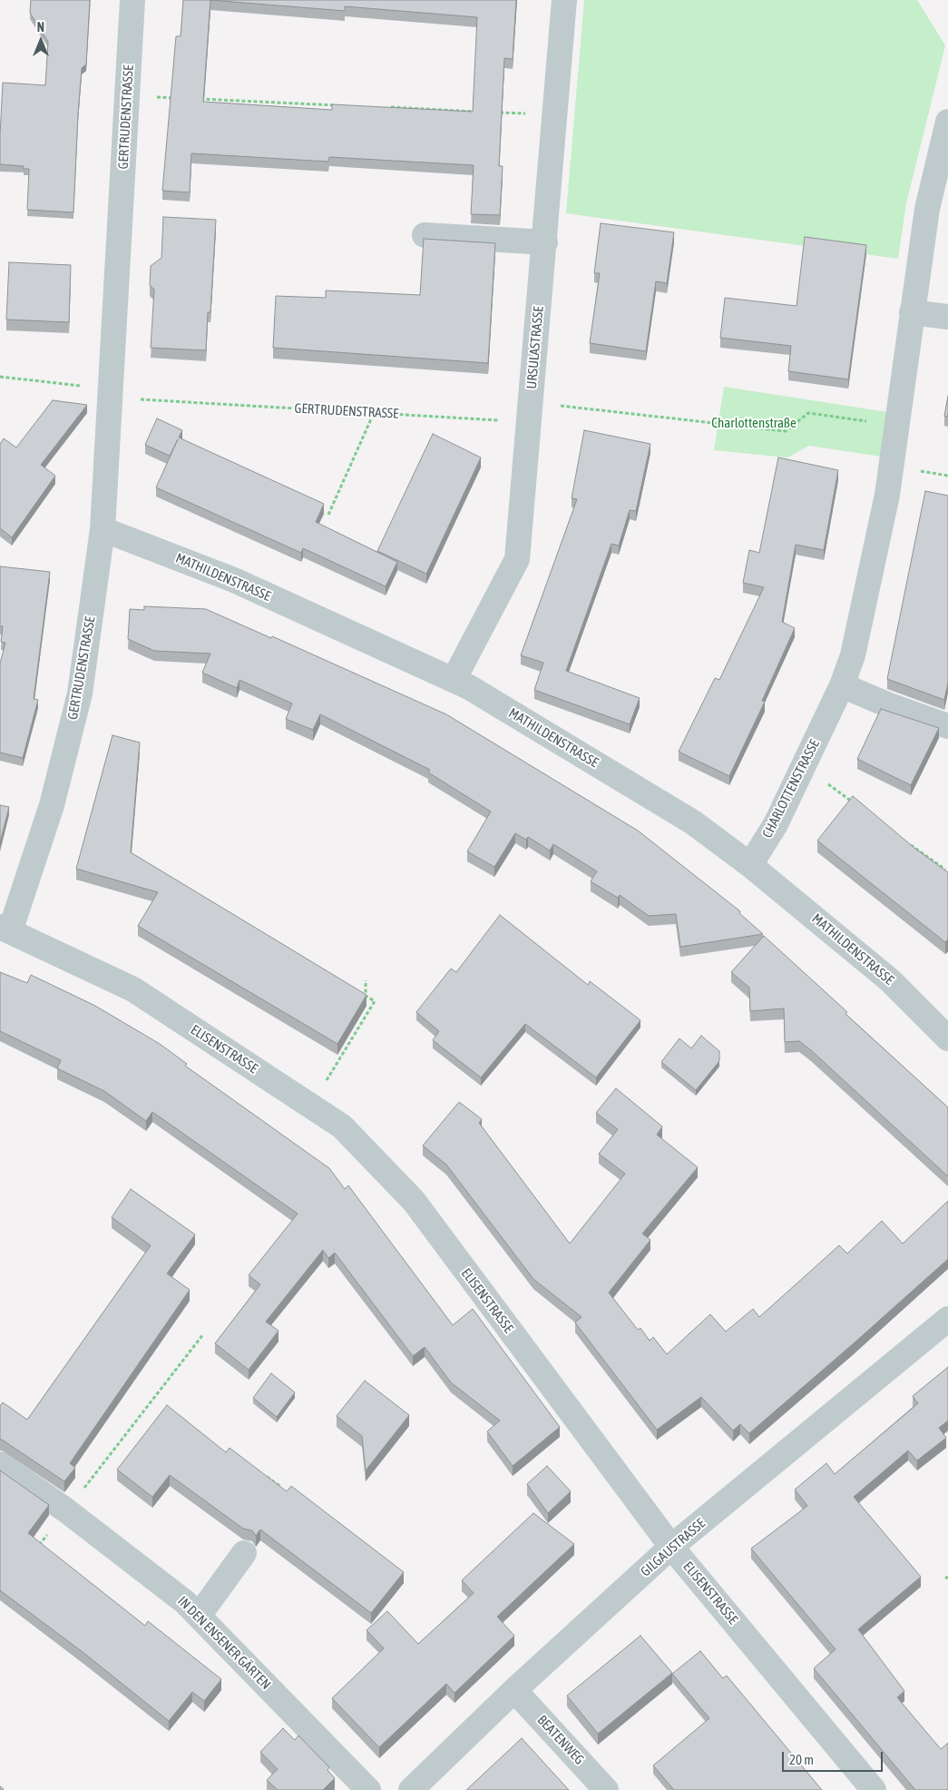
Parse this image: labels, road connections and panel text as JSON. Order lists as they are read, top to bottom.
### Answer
{
  "streets": {
    "street": [
      "GERTRUDENSTRASSE",
      "URSULASTRASSE",
      "MATHILDENSTRASSE",
      "CHARLOTTENSTRASSE",
      "ELISENSTRASSE",
      "GILGAUSTRASSE",
      "IN DEN ENSENER GÄRTEN",
      "BEATENWEG"
    ]
  },
  "crossings": [
    ["GERTRUDENSTRASSE", "URSULASTRASSE"],
    ["GERTRUDENSTRASSE", "MATHILDENSTRASSE"],
    ["GERTRUDENSTRASSE", "CHARLOTTENSTRASSE"],
    ["GERTRUDENSTRASSE", "ELISENSTRASSE"],
    ["URSULASTRASSE", "MATHILDENSTRASSE"],
    ["MATHILDENSTRASSE", "CHARLOTTENSTRASSE"],
    ["ELISENSTRASSE", "GILGAUSTRASSE"],
    ["GILGAUSTRASSE", "BEATENWEG"]
  ],
  "parks": ["Charlottenstraße"],
  "scale_bar": "20 m",
  "north": "top"
}
